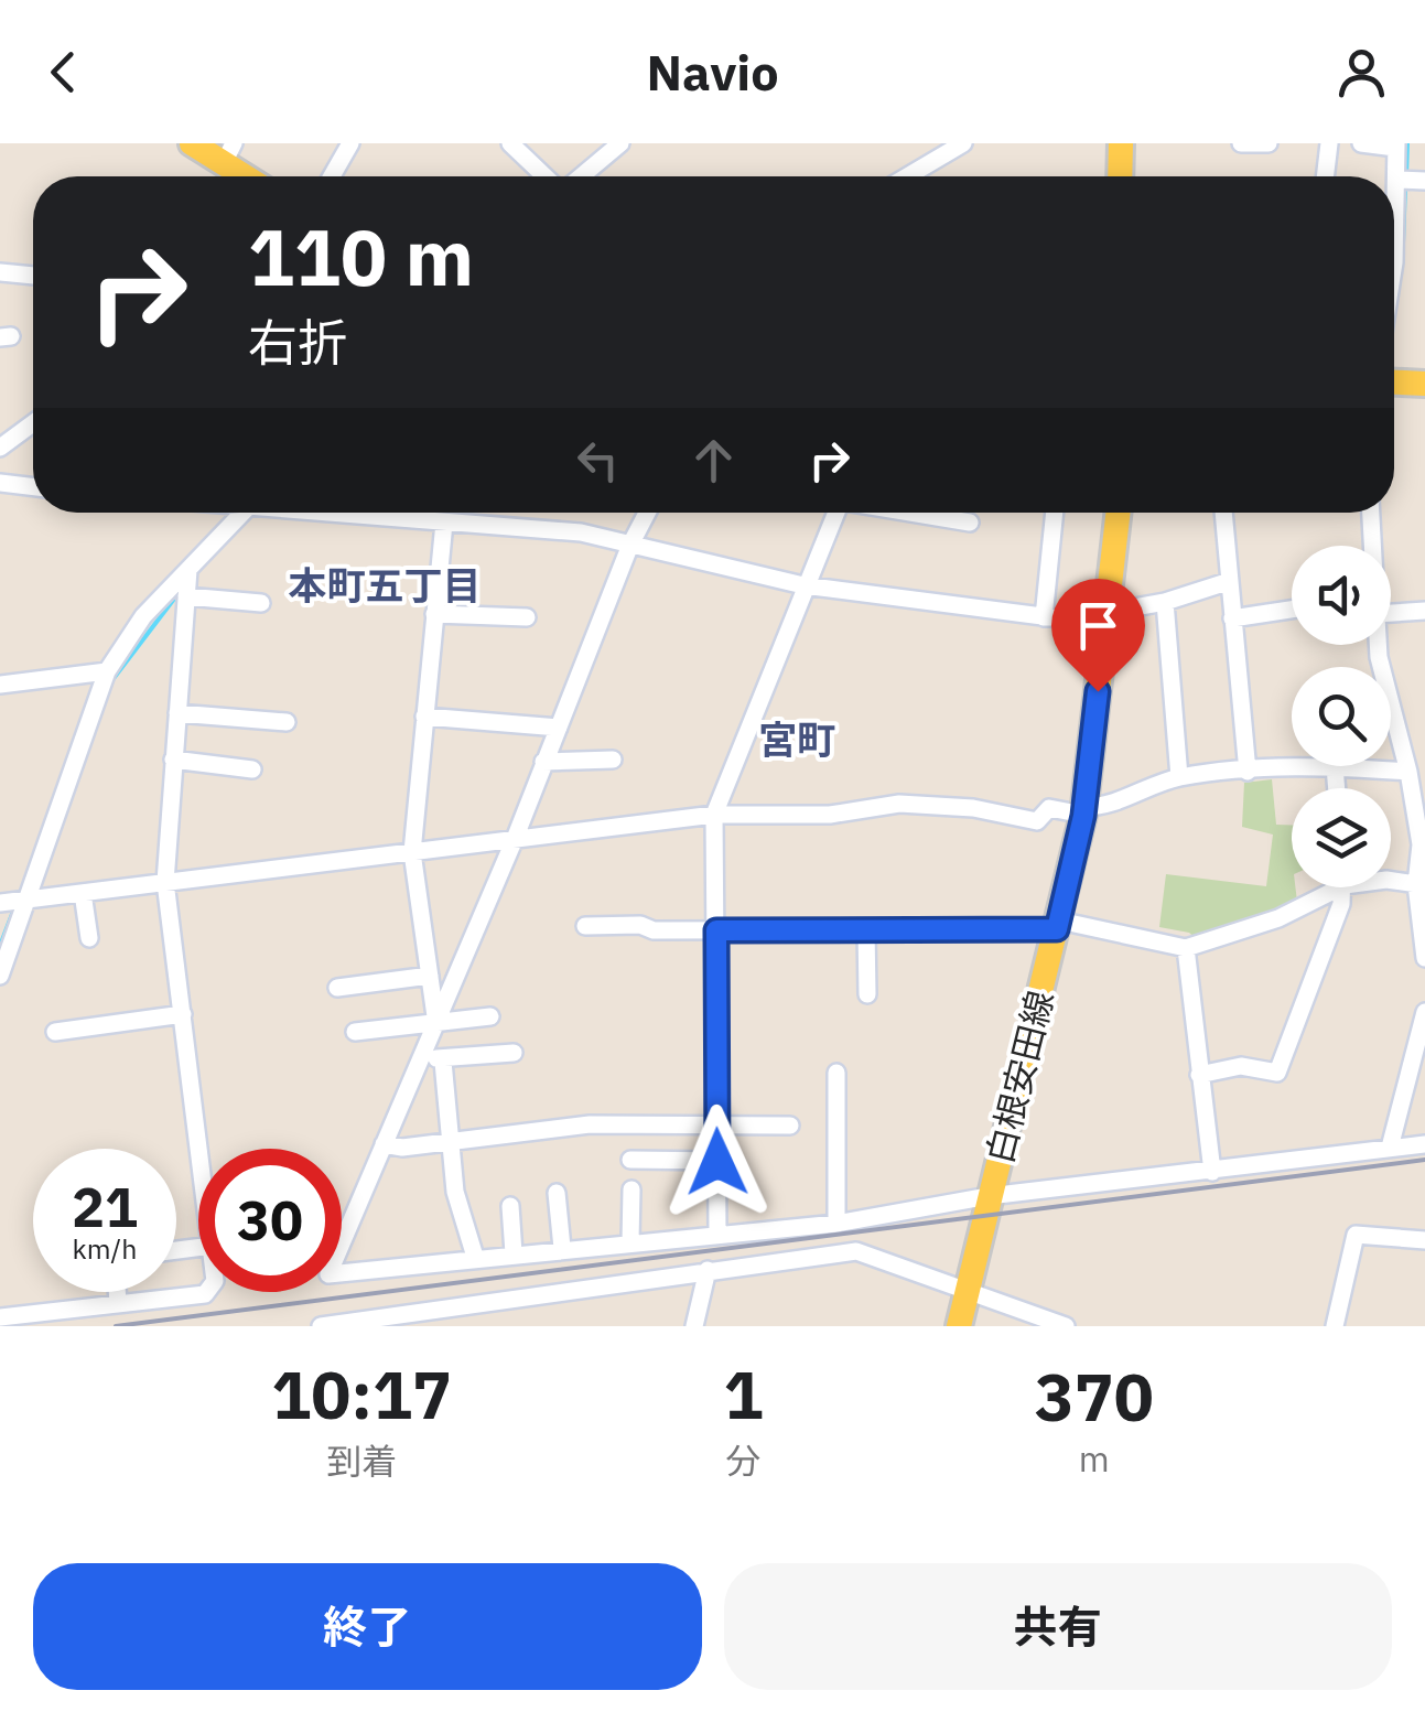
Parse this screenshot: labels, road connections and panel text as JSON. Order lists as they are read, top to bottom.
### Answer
{
  "streets": {
    "main road": ["白根安田線"]
  },
  "districts": ["本町五丁目", "宮町"],
  "page": {
    "header": "Navio",
    "turn": ["110 m", "右折"],
    "speed": "21 km/h",
    "limit": "30",
    "eta": [
      "10:17",
      "到着",
      "1",
      "分",
      "370",
      "m"
    ],
    "buttons": ["終了", "共有"]
  }
}
